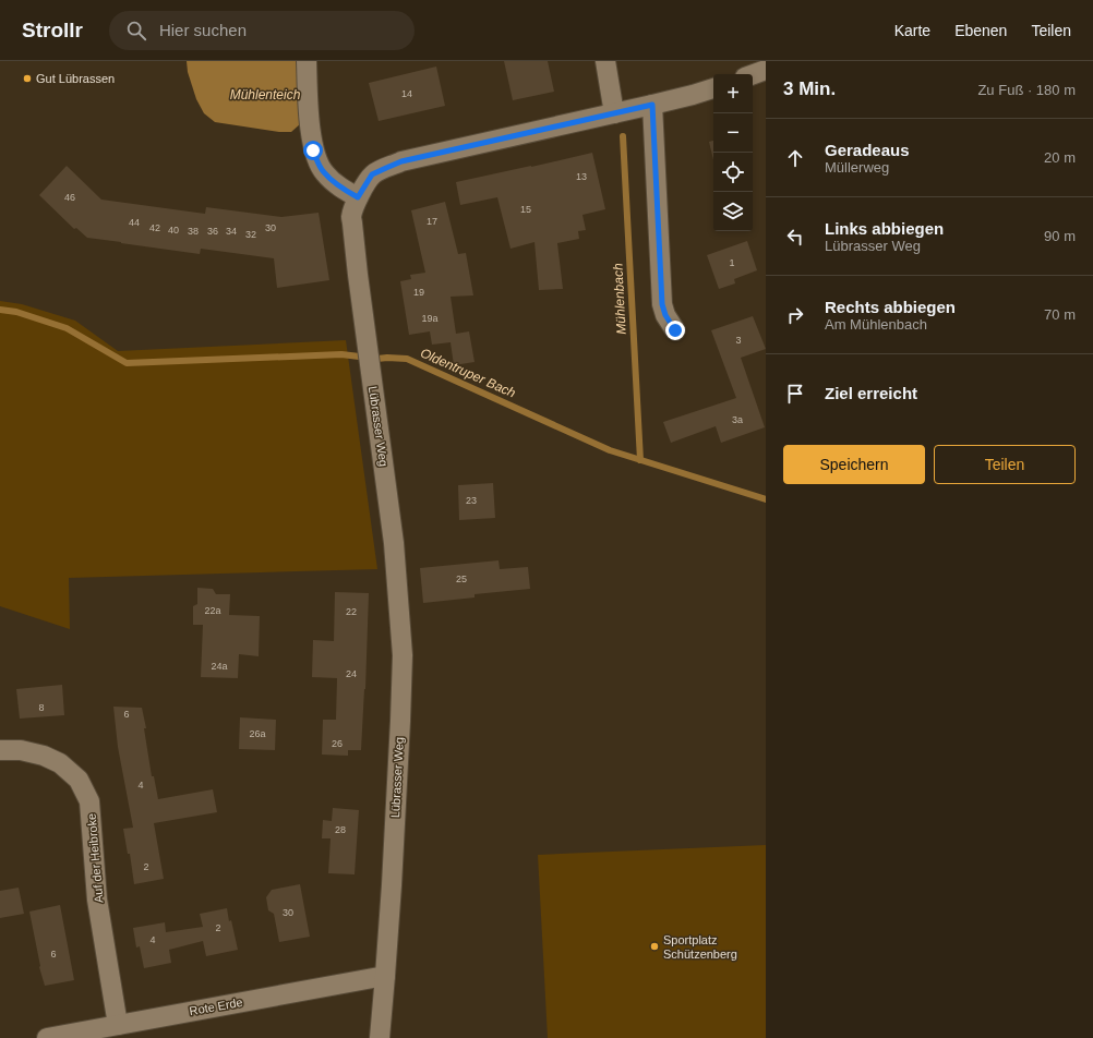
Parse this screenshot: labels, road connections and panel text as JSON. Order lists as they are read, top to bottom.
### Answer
{
  "streets": {
    "street": ["Lübrasser Weg", "Auf der Heibroke", "Rote Erde"]
  },
  "crossings": [
    ["Lübrasser Weg", "Rote Erde"],
    ["Auf der Heibroke", "Rote Erde"]
  ],
  "water": ["Mühlenteich", "Mühlenbach", "Oldentruper Bach"],
  "places": ["Gut Lübrassen", "Sportplatz Schützenberg"],
  "house_numbers": [
    "14",
    "13",
    "46",
    "15",
    "17",
    "44",
    "42",
    "30",
    "40",
    "38",
    "36",
    "34",
    "32",
    "1",
    "19",
    "19a",
    "3",
    "3a",
    "23",
    "25",
    "22a",
    "22",
    "24a",
    "24",
    "8",
    "6",
    "26a",
    "26",
    "4",
    "28",
    "2",
    "30",
    "2",
    "4",
    "6"
  ],
  "page": {
    "header": "Strollr",
    "search": "Hier suchen",
    "nav": ["Karte", "Ebenen", "Teilen"],
    "heading": ["3 Min.", "Zu Fuß · 180 m"],
    "map_buttons": ["+", "−"],
    "list": [
      ["Geradeaus", "Müllerweg", "20 m"],
      ["Links abbiegen", "Lübrasser Weg", "90 m"],
      ["Rechts abbiegen", "Am Mühlenbach", "70 m"],
      "Ziel erreicht"
    ],
    "buttons": ["Speichern", "Teilen"]
  }
}
